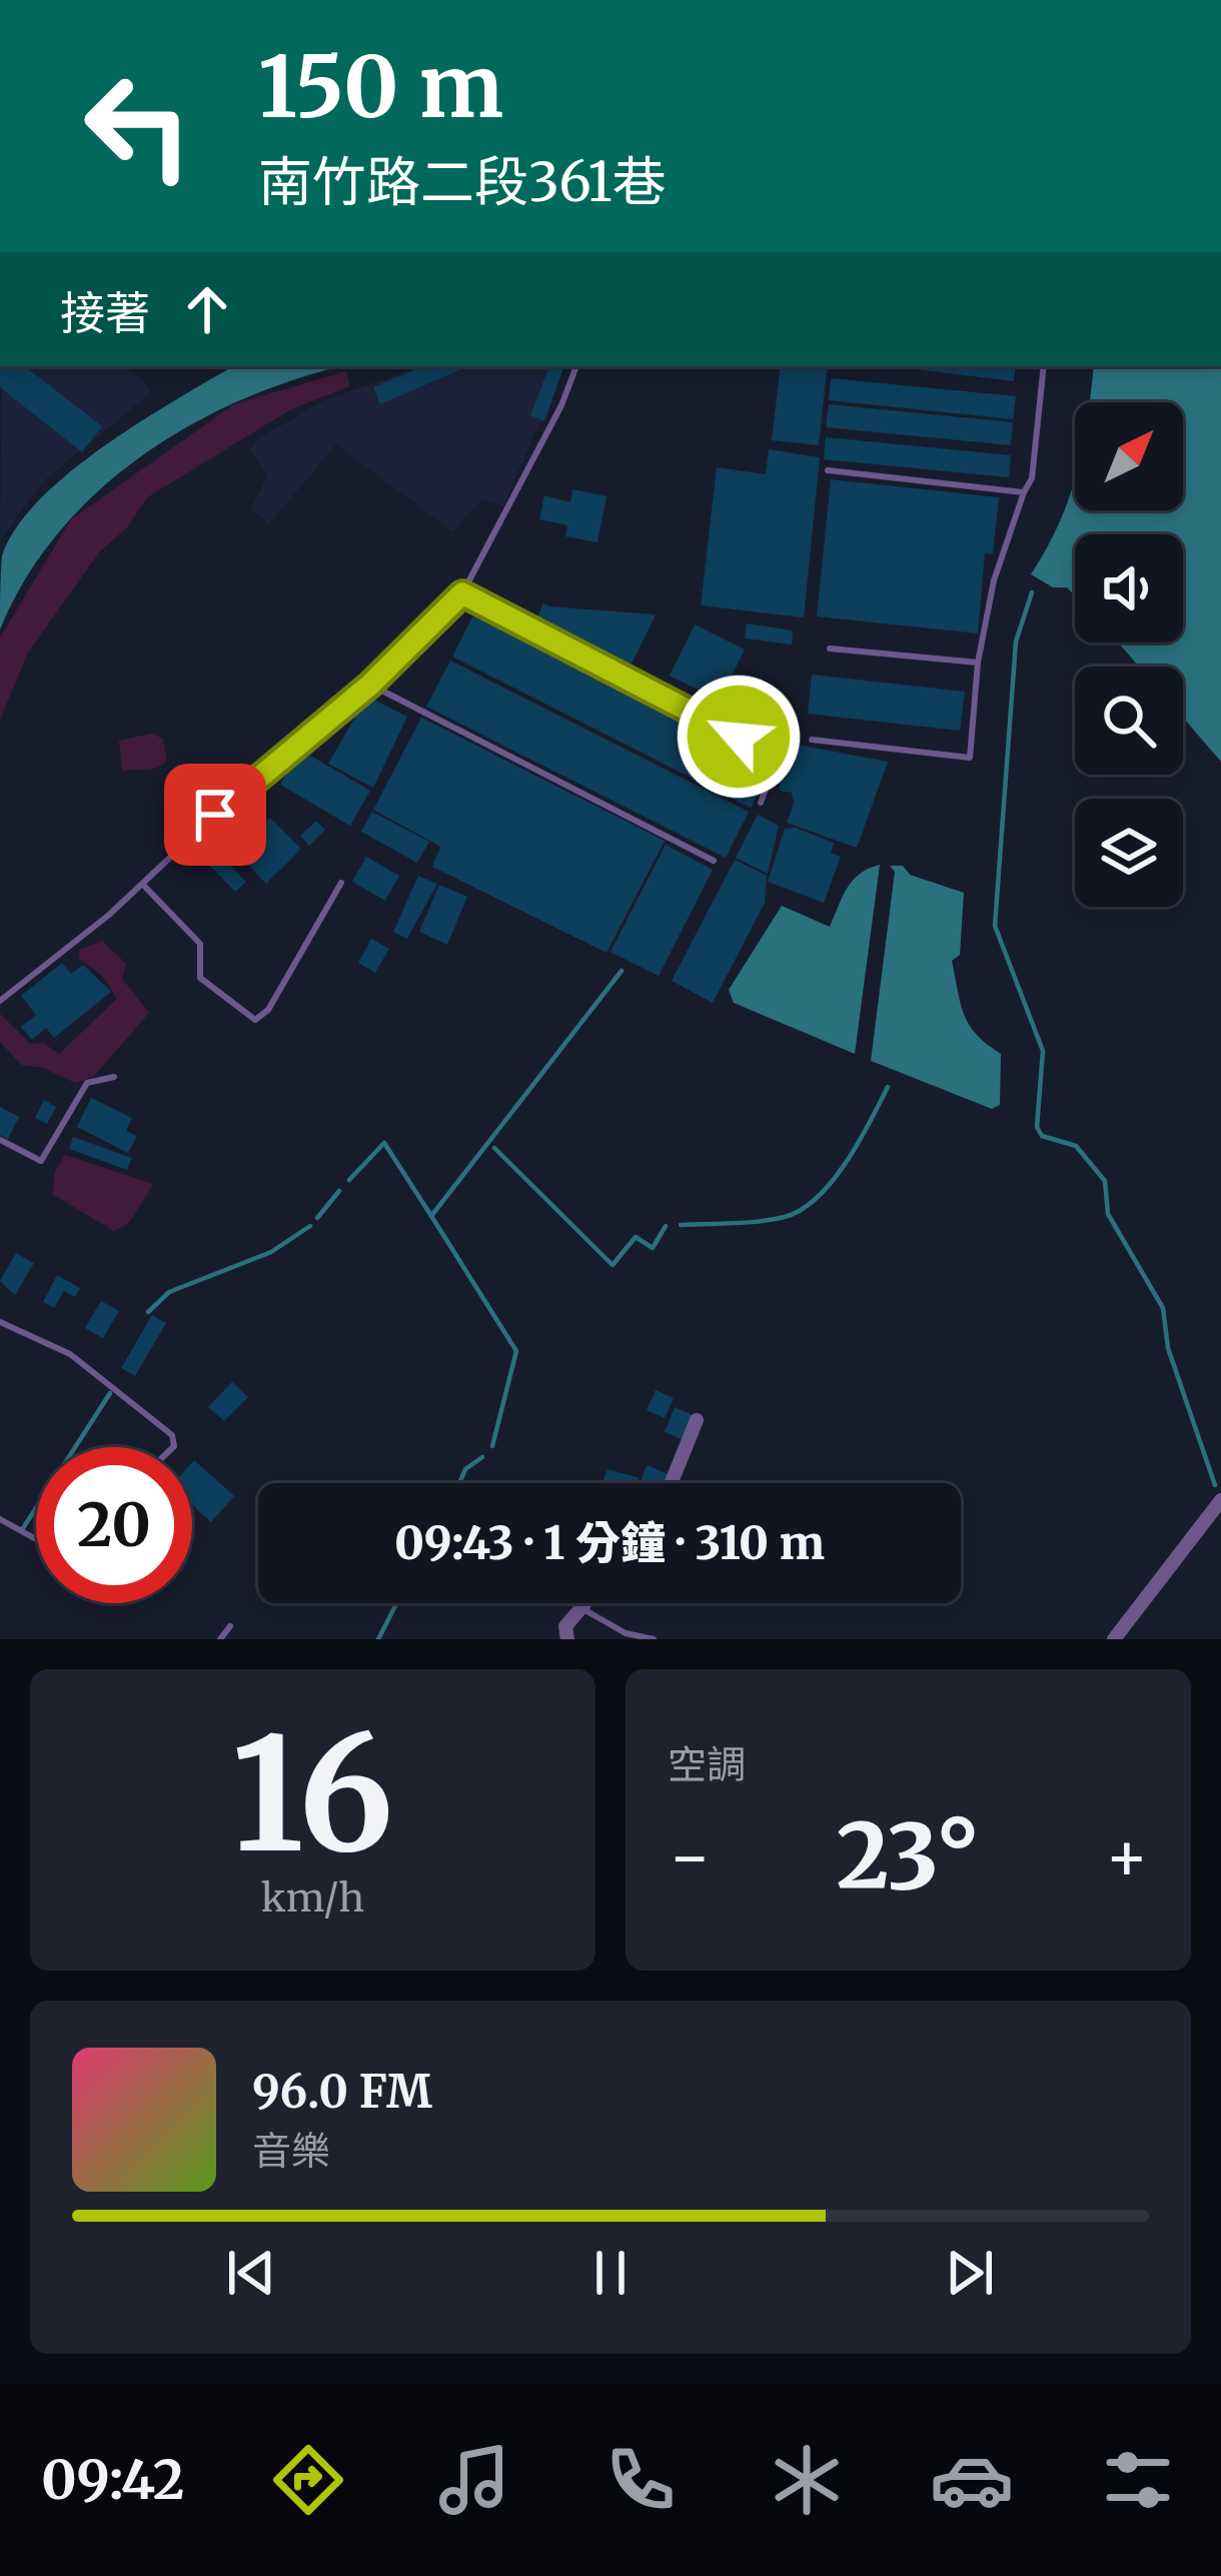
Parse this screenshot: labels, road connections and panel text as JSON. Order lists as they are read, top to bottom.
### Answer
{
  "north": "top right",
  "page": {
    "turn": ["150 m", "南竹路二段361巷"],
    "then": "接著",
    "limit": "20",
    "trip": "09:43 · 1 分鐘 · 310 m",
    "tile": [
      ["16", "km/h"],
      "空調"
    ],
    "heat": ["−", "23°", "+"],
    "song": ["96.0 FM", "音樂"],
    "tabs": "09:42"
  }
}
